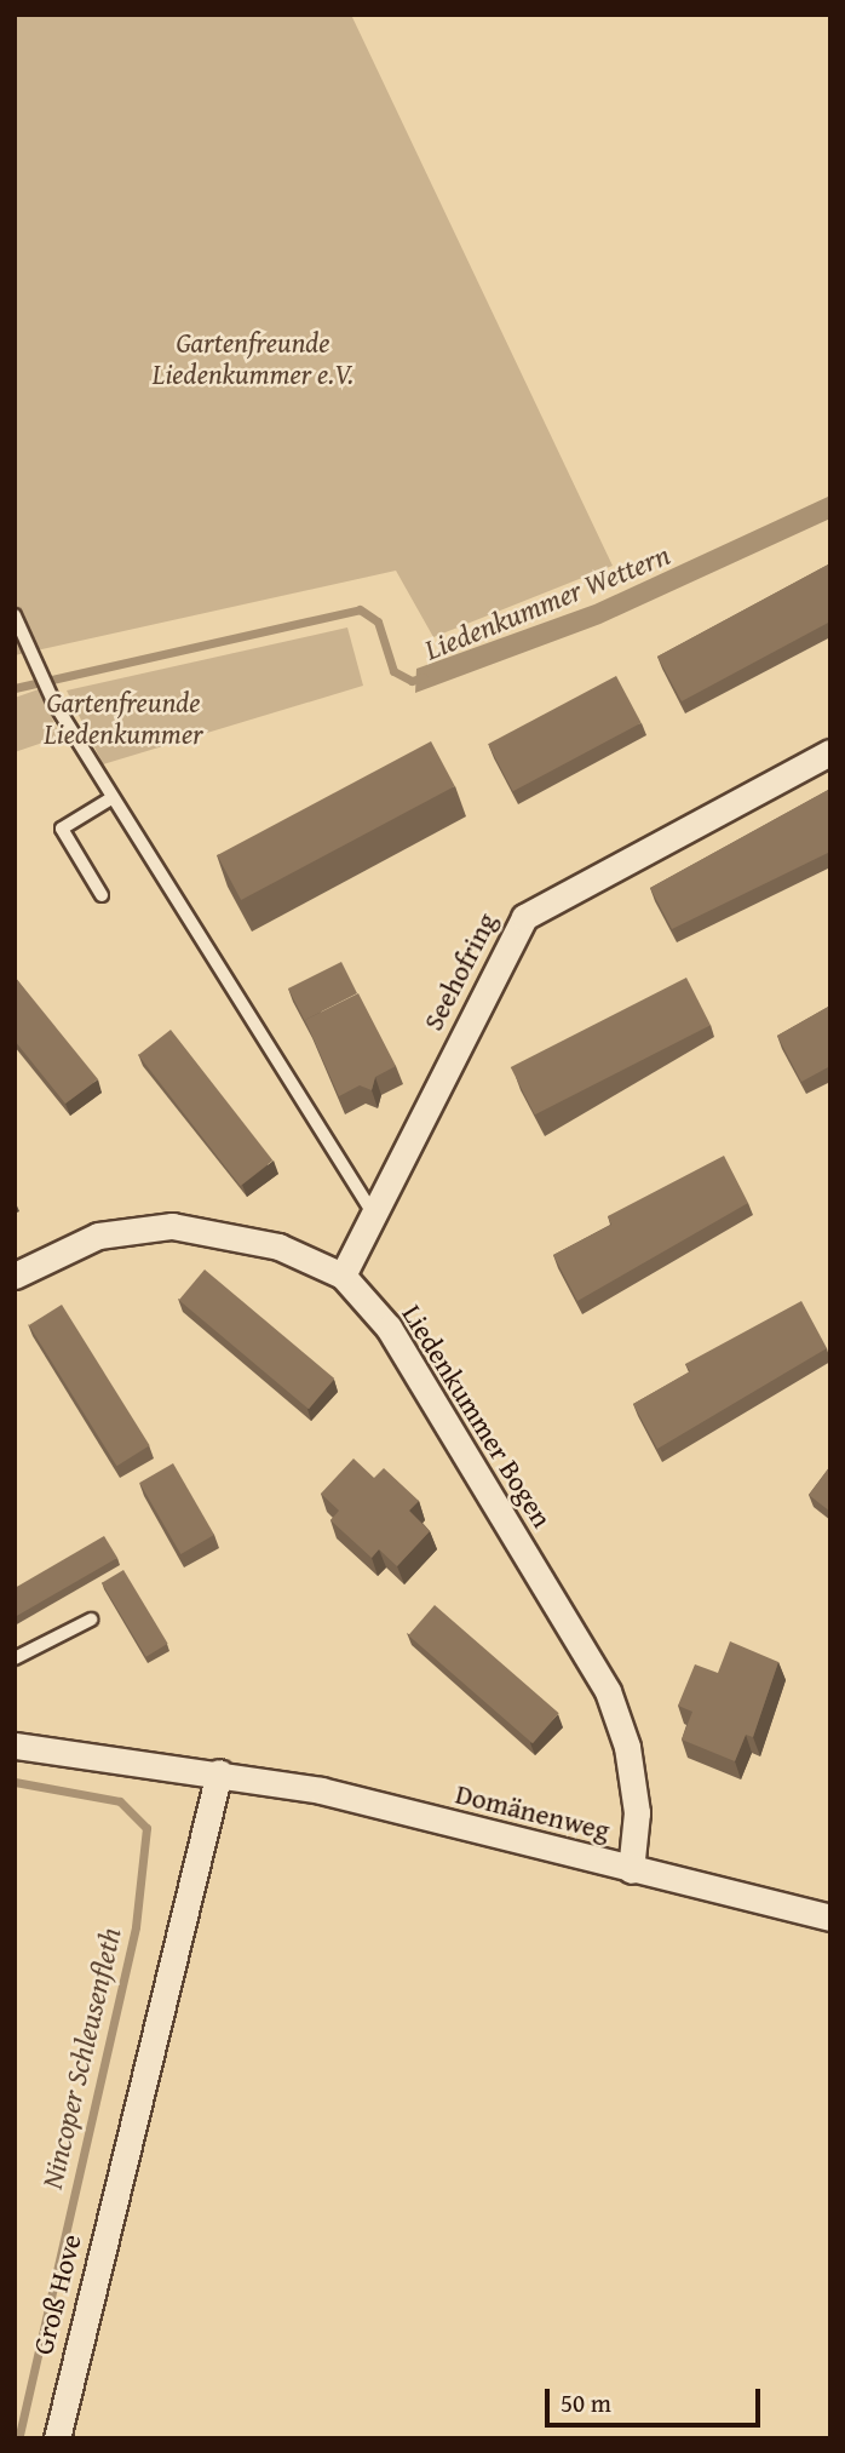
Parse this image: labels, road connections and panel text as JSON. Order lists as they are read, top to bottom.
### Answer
{
  "streets": {
    "street": [
      "Seehofring",
      "Liedenkummer Bogen",
      "Domänenweg",
      "Groß Hove"
    ]
  },
  "crossings": [
    ["Seehofring", "Liedenkummer Bogen"],
    ["Liedenkummer Bogen", "Domänenweg"],
    ["Domänenweg", "Groß Hove"]
  ],
  "water": ["Liedenkummer Wettern", "Nincoper Schleusenfleth"],
  "parks": ["Gartenfreunde Liedenkummer e.V.", "Gartenfreunde Liedenkummer"],
  "scale_bar": "50 m"
}
